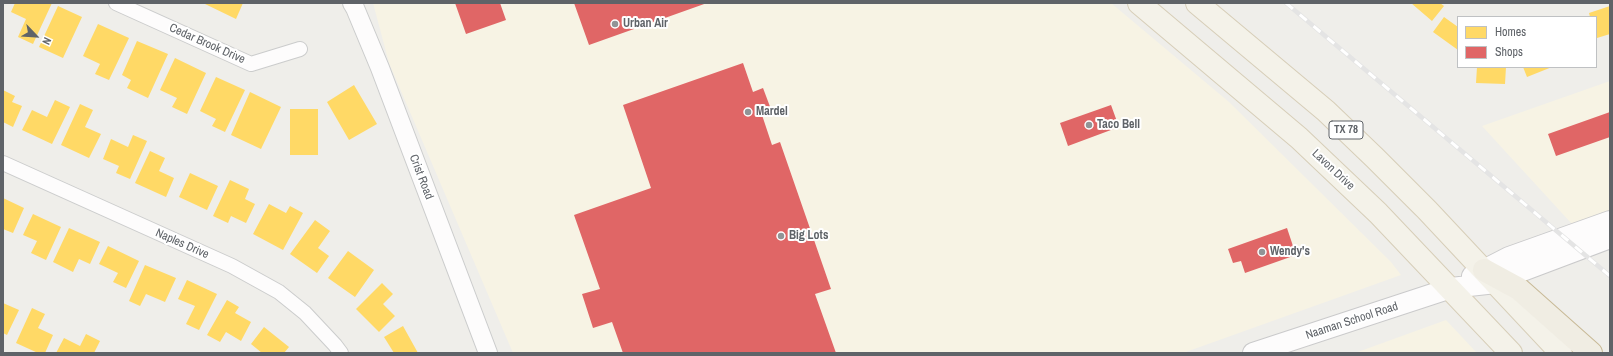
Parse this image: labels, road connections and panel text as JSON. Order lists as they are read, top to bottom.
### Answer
{
  "streets": {
    "main road": ["TX 78", "Lavon Drive", "Naaman School Road"],
    "street": ["Cedar Brook Drive", "Crist Road", "Naples Drive"]
  },
  "crossings": [
    ["TX 78", "Naaman School Road"],
    ["Lavon Drive", "Naaman School Road"]
  ],
  "places": [
    "Urban Air",
    "Mardel",
    "Taco Bell",
    "Big Lots",
    "Wendy's"
  ],
  "legend": ["Homes", "Shops"],
  "north": "bottom right"
}
